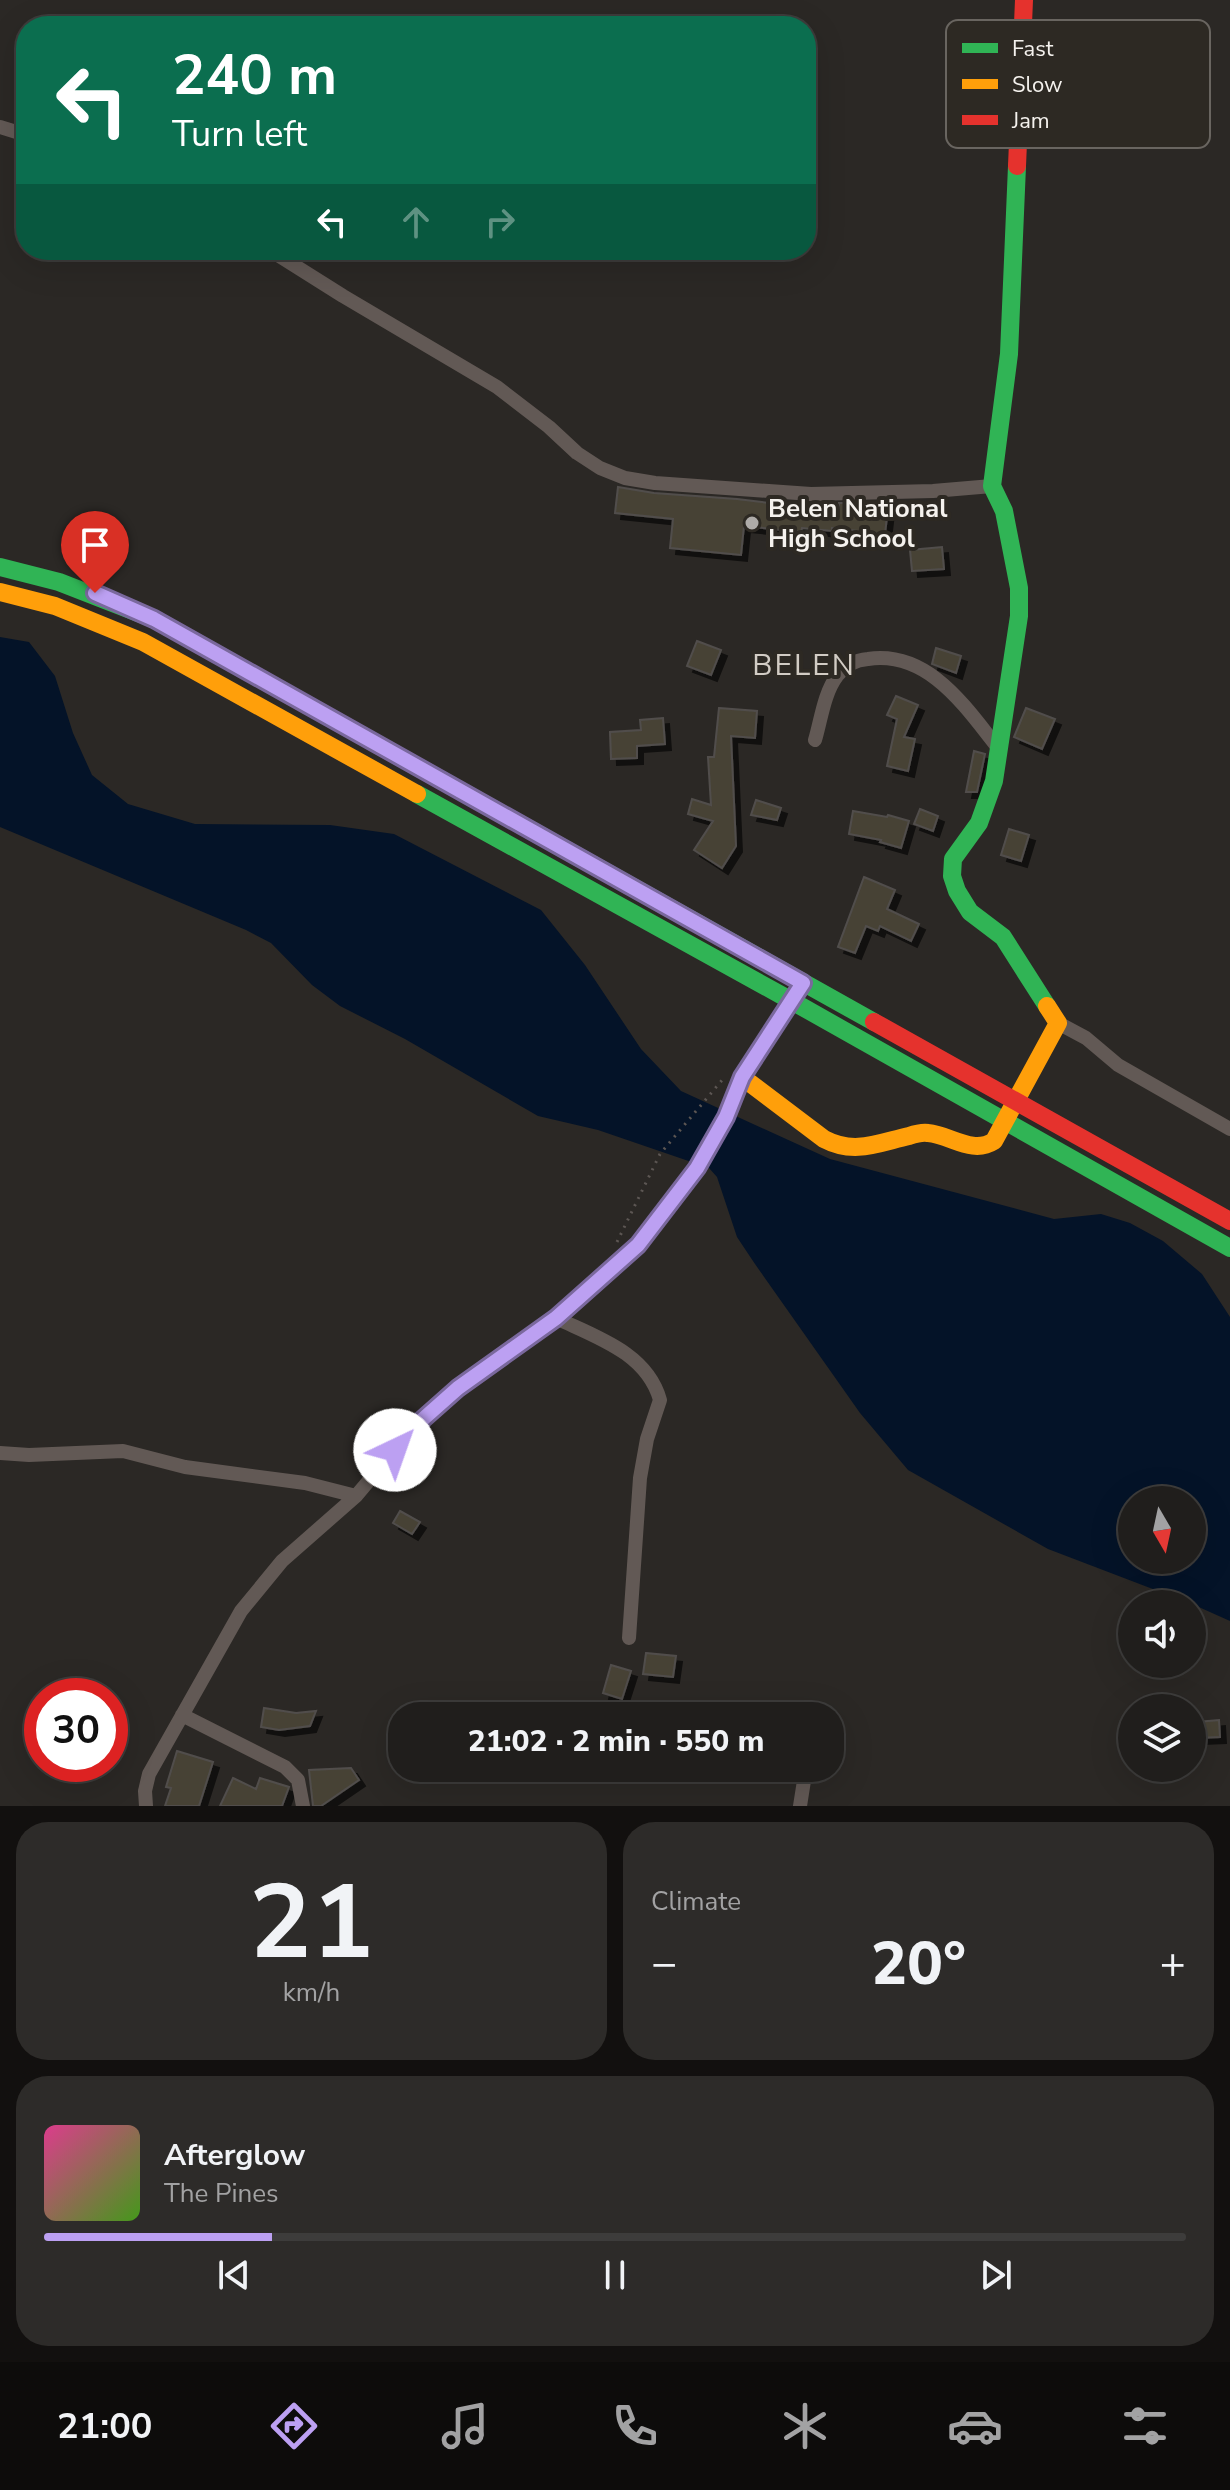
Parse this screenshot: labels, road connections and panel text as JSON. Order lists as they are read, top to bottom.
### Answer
{
  "districts": ["BELEN"],
  "places": ["Belen National High School"],
  "legend": ["Fast", "Slow", "Jam"],
  "north": "bottom",
  "page": {
    "turn": ["240 m", "Turn left"],
    "limit": "30",
    "trip": "21:02 · 2 min · 550 m",
    "tile": [
      ["21", "km/h"],
      "Climate"
    ],
    "heat": ["−", "20°", "+"],
    "song": ["Afterglow", "The Pines"],
    "tabs": "21:00"
  }
}
